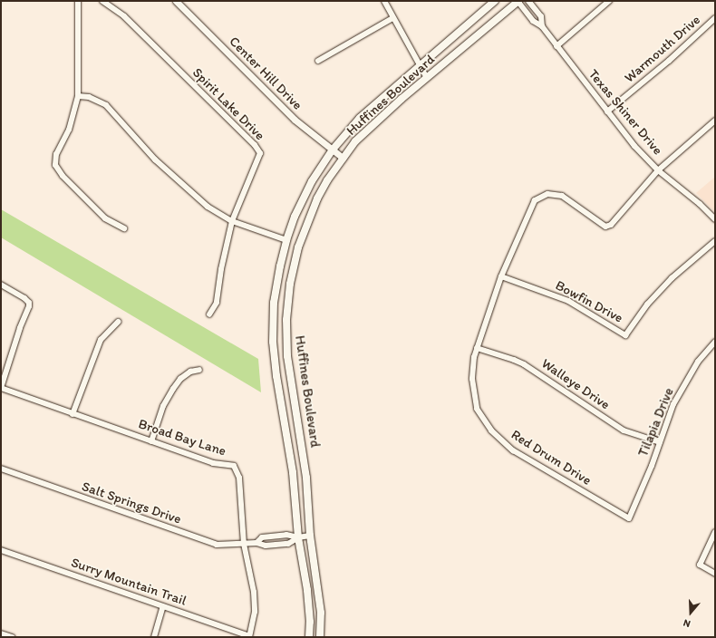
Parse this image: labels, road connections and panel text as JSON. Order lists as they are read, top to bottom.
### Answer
{
  "streets": {
    "main road": ["Huffines Boulevard"],
    "street": [
      "Warmouth Drive",
      "Center Hill Drive",
      "Spirit Lake Drive",
      "Texas Shiner Drive",
      "Bowfin Drive",
      "Walleye Drive",
      "Tilapia Drive",
      "Broad Bay Lane",
      "Red Drum Drive",
      "Salt Springs Drive",
      "Surry Mountain Trail"
    ]
  },
  "crossings": [
    ["Warmouth Drive", "Texas Shiner Drive"],
    ["Center Hill Drive", "Huffines Boulevard"],
    ["Huffines Boulevard", "Texas Shiner Drive"],
    ["Huffines Boulevard", "Salt Springs Drive"],
    ["Texas Shiner Drive", "Red Drum Drive"],
    ["Bowfin Drive", "Red Drum Drive"],
    ["Walleye Drive", "Tilapia Drive"],
    ["Walleye Drive", "Red Drum Drive"],
    ["Tilapia Drive", "Red Drum Drive"],
    ["Broad Bay Lane", "Salt Springs Drive"],
    ["Broad Bay Lane", "Surry Mountain Trail"]
  ],
  "north": "bottom"
}
